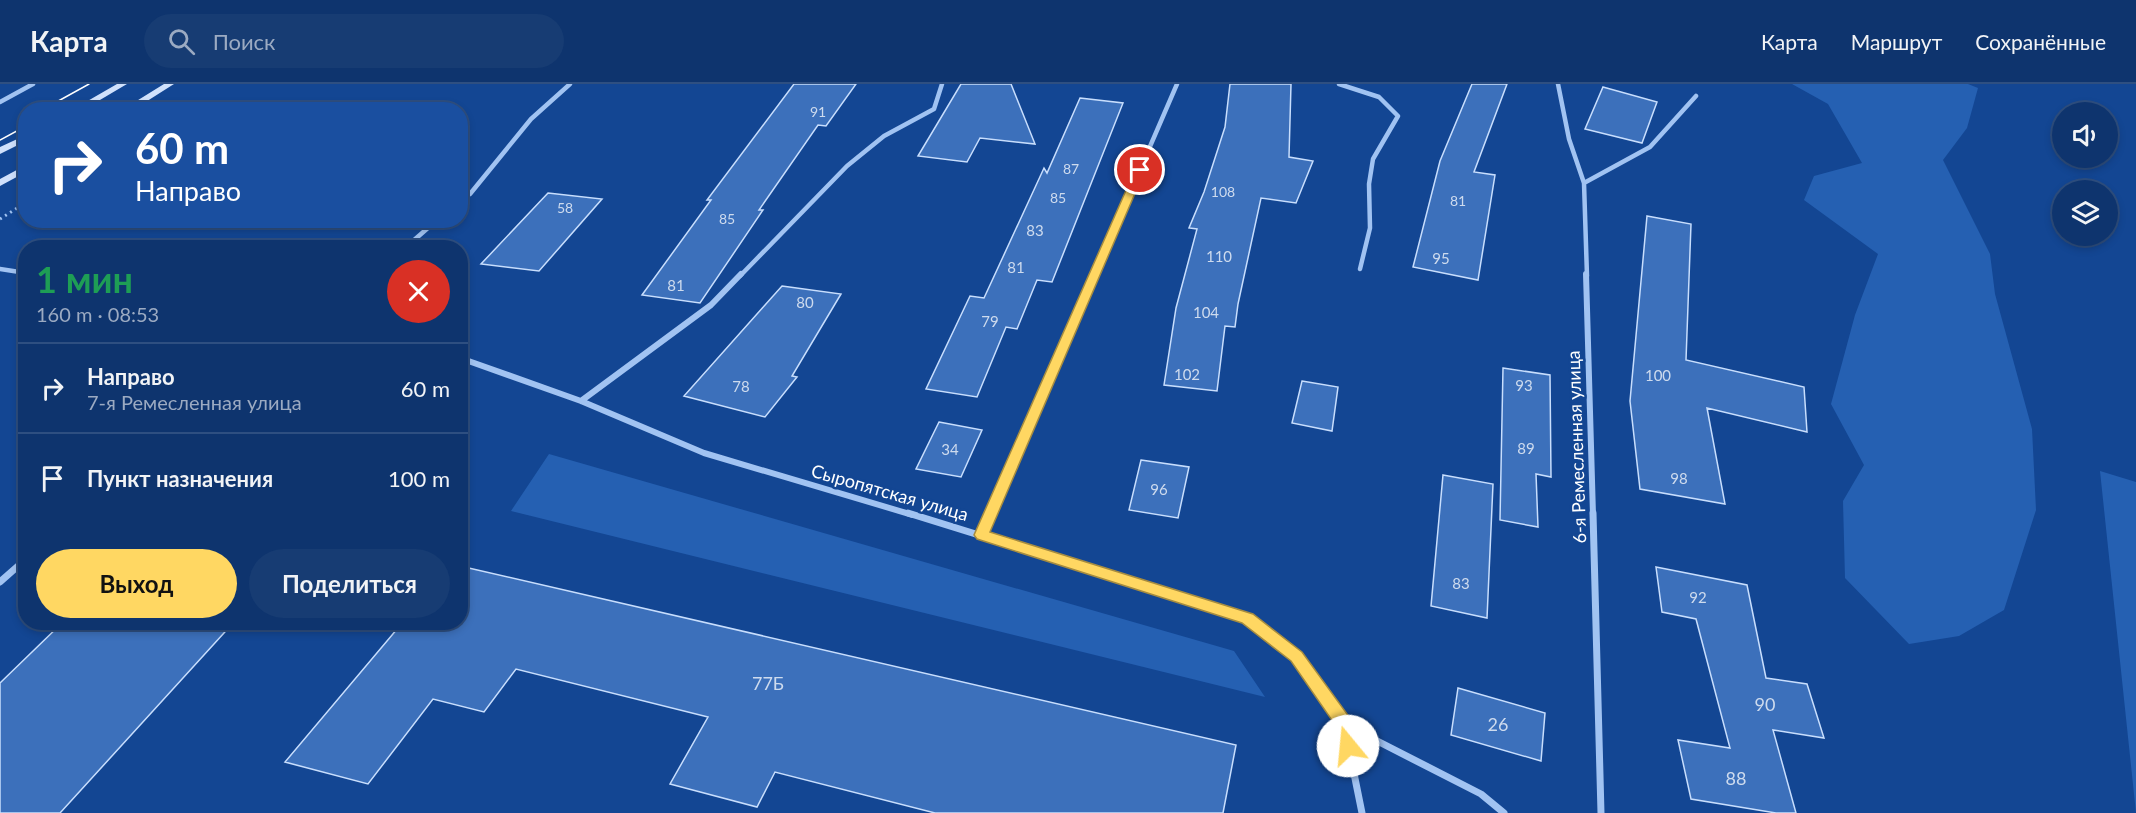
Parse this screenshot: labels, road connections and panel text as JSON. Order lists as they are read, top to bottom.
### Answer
{
  "streets": {
    "street": ["6-я Ремесленная улица", "Сыропятская улица"]
  },
  "house_numbers": [
    "91",
    "87",
    "108",
    "85",
    "81",
    "58",
    "85",
    "83",
    "110",
    "95",
    "81",
    "81",
    "80",
    "104",
    "79",
    "102",
    "100",
    "93",
    "78",
    "89",
    "34",
    "98",
    "96",
    "83",
    "92",
    "77Б",
    "90",
    "26",
    "88"
  ],
  "page": {
    "header": "Карта",
    "search": "Поиск",
    "nav": ["Карта", "Маршрут", "Сохранённые"],
    "turn": ["60 m", "Направо"],
    "heading": ["1 мин", "160 m · 08:53"],
    "list": [
      {
        "name": "Направо",
        "note": "7-я Ремесленная улица",
        "value": "60 m"
      },
      {
        "name": "Пункт назначения",
        "value": "100 m"
      }
    ],
    "buttons": ["Выход", "Поделиться"]
  }
}
